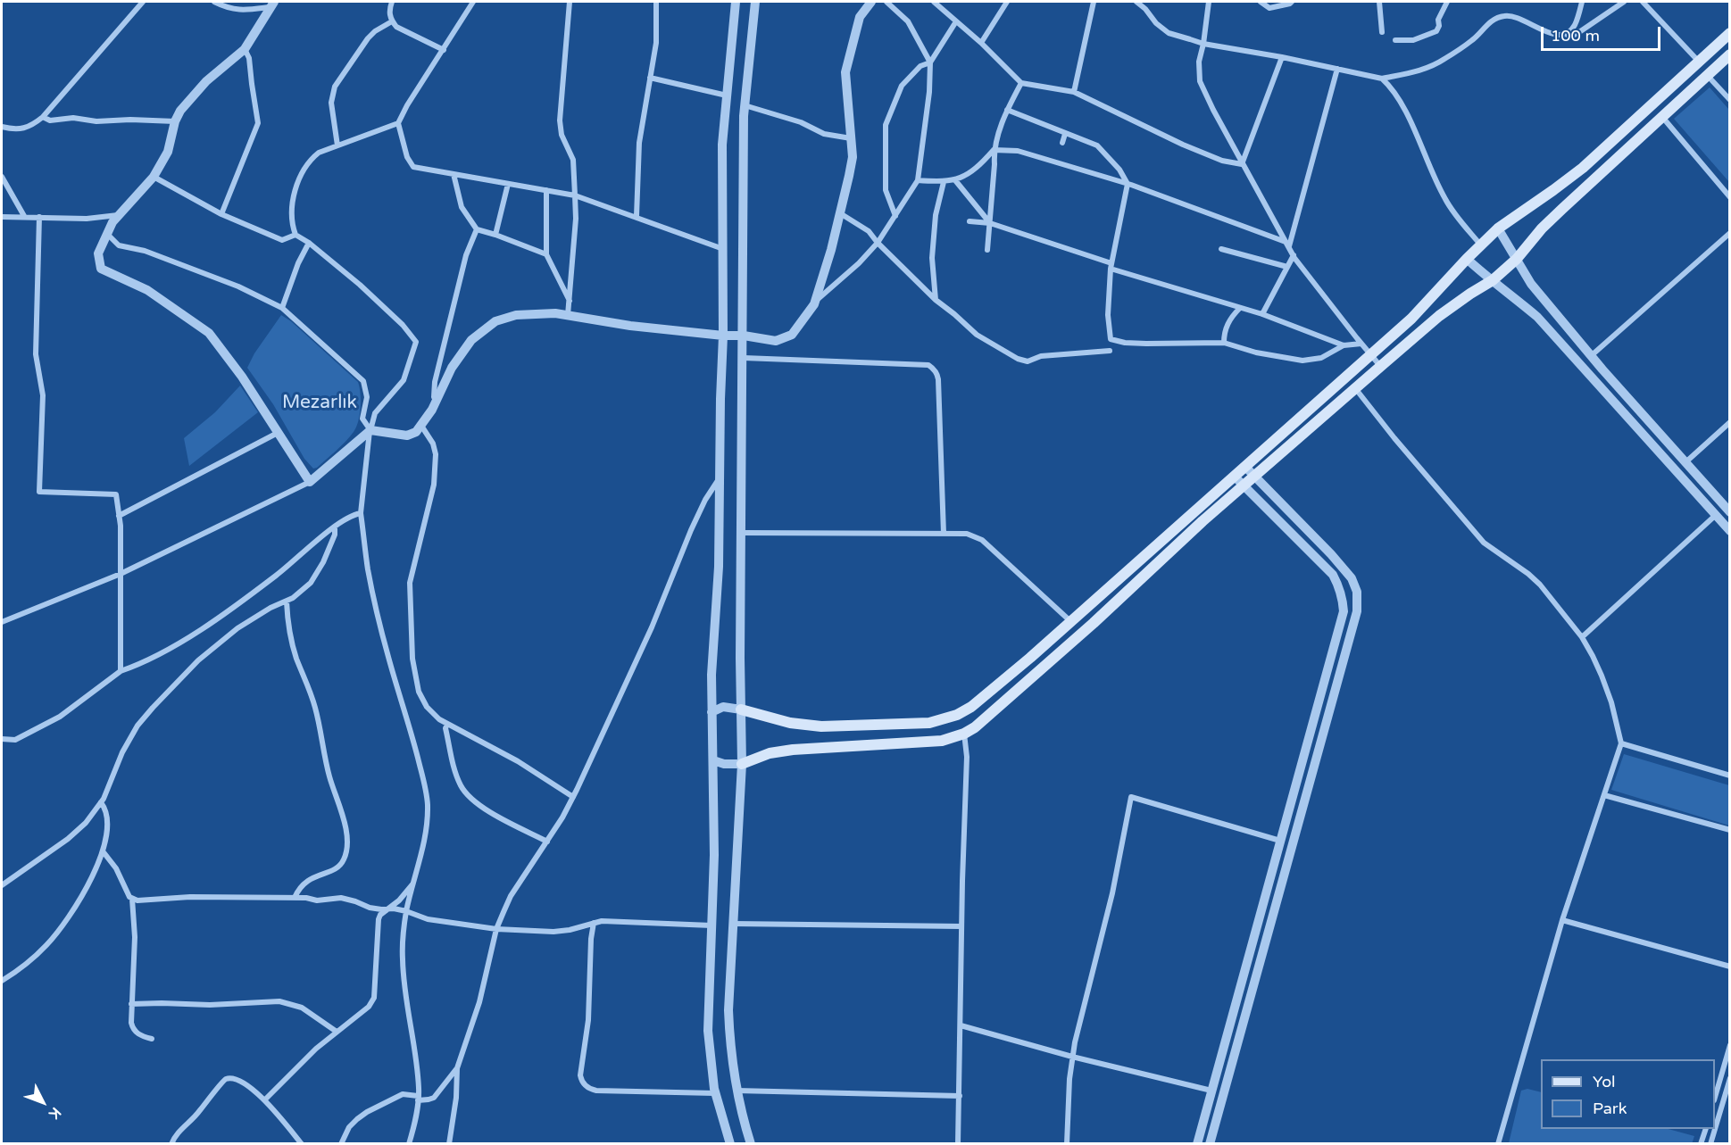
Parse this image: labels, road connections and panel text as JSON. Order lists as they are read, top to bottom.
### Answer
{
  "parks": ["Mezarlık"],
  "legend": ["Yol", "Park"],
  "scale_bar": "100 m",
  "north": "bottom right"
}
